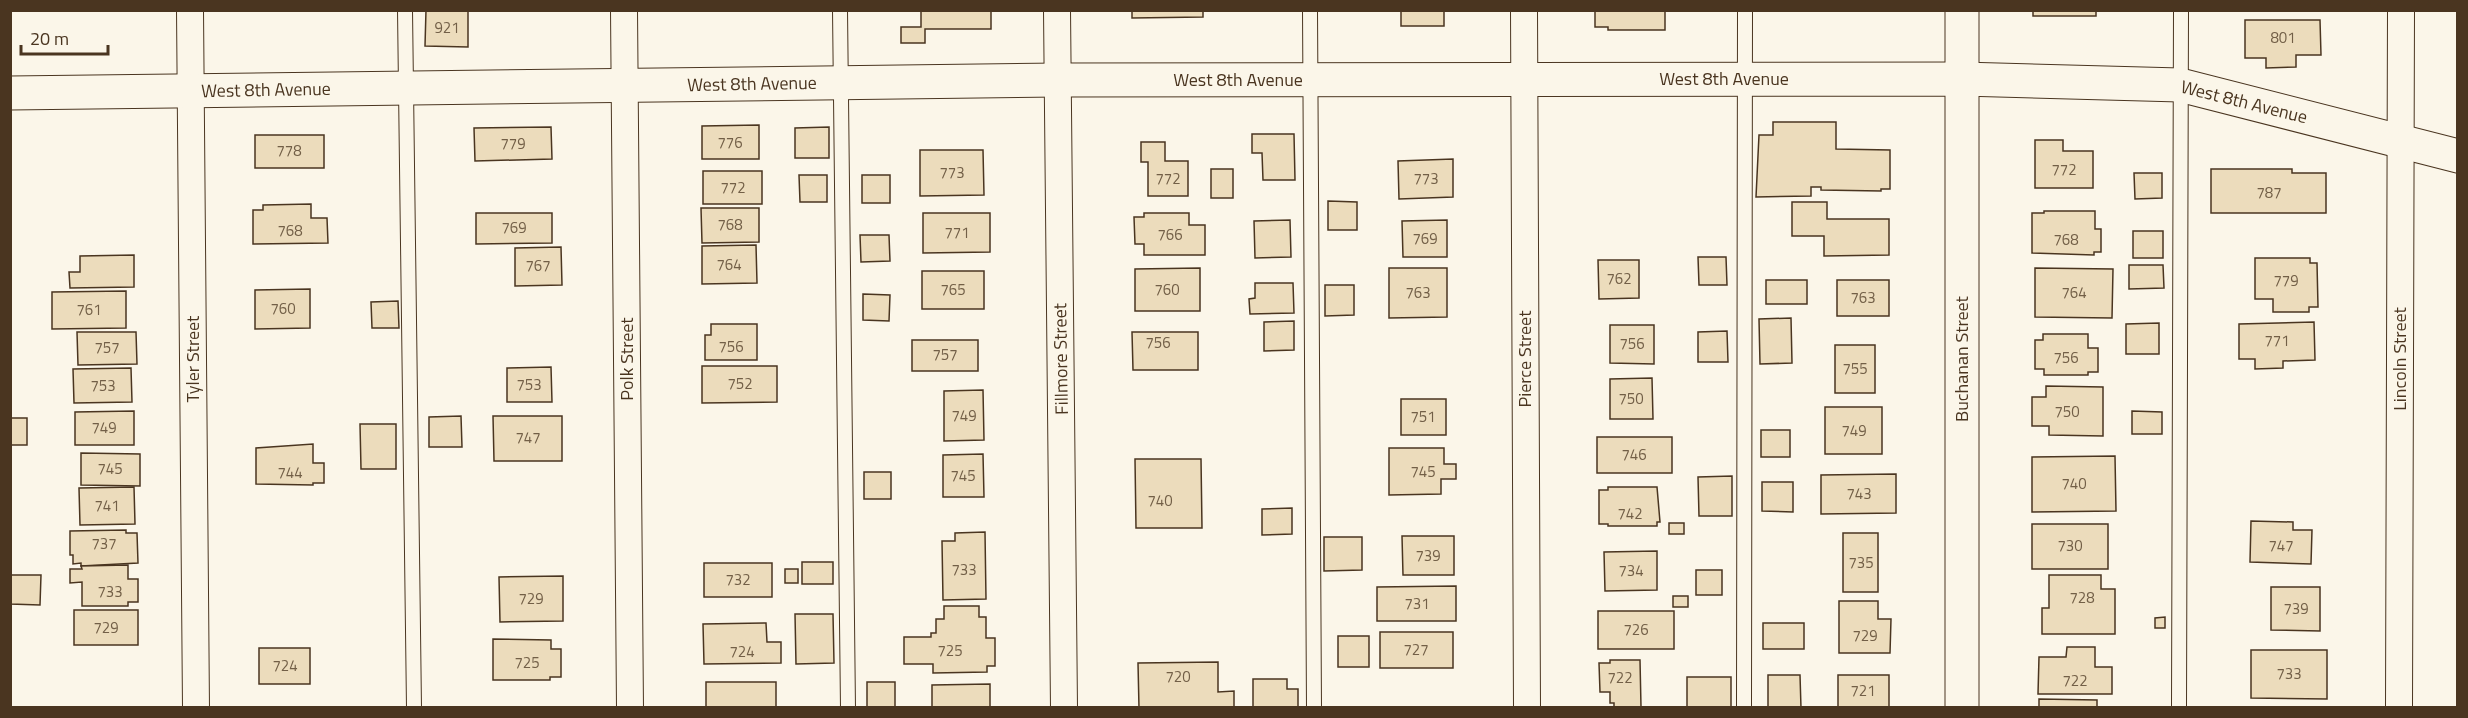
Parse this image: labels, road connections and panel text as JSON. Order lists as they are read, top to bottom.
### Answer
{
  "streets": {
    "street": [
      "West 8th Avenue",
      "Tyler Street",
      "Polk Street",
      "Fillmore Street",
      "Pierce Street",
      "Buchanan Street",
      "Lincoln Street"
    ]
  },
  "crossings": [
    ["West 8th Avenue", "Tyler Street"],
    ["West 8th Avenue", "Polk Street"],
    ["West 8th Avenue", "Fillmore Street"],
    ["West 8th Avenue", "Pierce Street"],
    ["West 8th Avenue", "Buchanan Street"],
    ["West 8th Avenue", "Lincoln Street"]
  ],
  "house_numbers": [
    "921",
    "801",
    "776",
    "779",
    "778",
    "772",
    "773",
    "772",
    "773",
    "772",
    "787",
    "768",
    "769",
    "768",
    "771",
    "766",
    "769",
    "768",
    "764",
    "767",
    "762",
    "779",
    "765",
    "760",
    "763",
    "764",
    "763",
    "760",
    "761",
    "771",
    "756",
    "756",
    "756",
    "757",
    "757",
    "756",
    "755",
    "752",
    "753",
    "753",
    "750",
    "750",
    "749",
    "751",
    "749",
    "749",
    "747",
    "746",
    "745",
    "745",
    "744",
    "745",
    "740",
    "743",
    "740",
    "741",
    "742",
    "737",
    "730",
    "747",
    "739",
    "735",
    "733",
    "734",
    "732",
    "733",
    "728",
    "729",
    "731",
    "739",
    "729",
    "726",
    "729",
    "727",
    "725",
    "724",
    "725",
    "724",
    "733",
    "720",
    "722",
    "722",
    "721"
  ],
  "scale_bar": "20 m"
}
